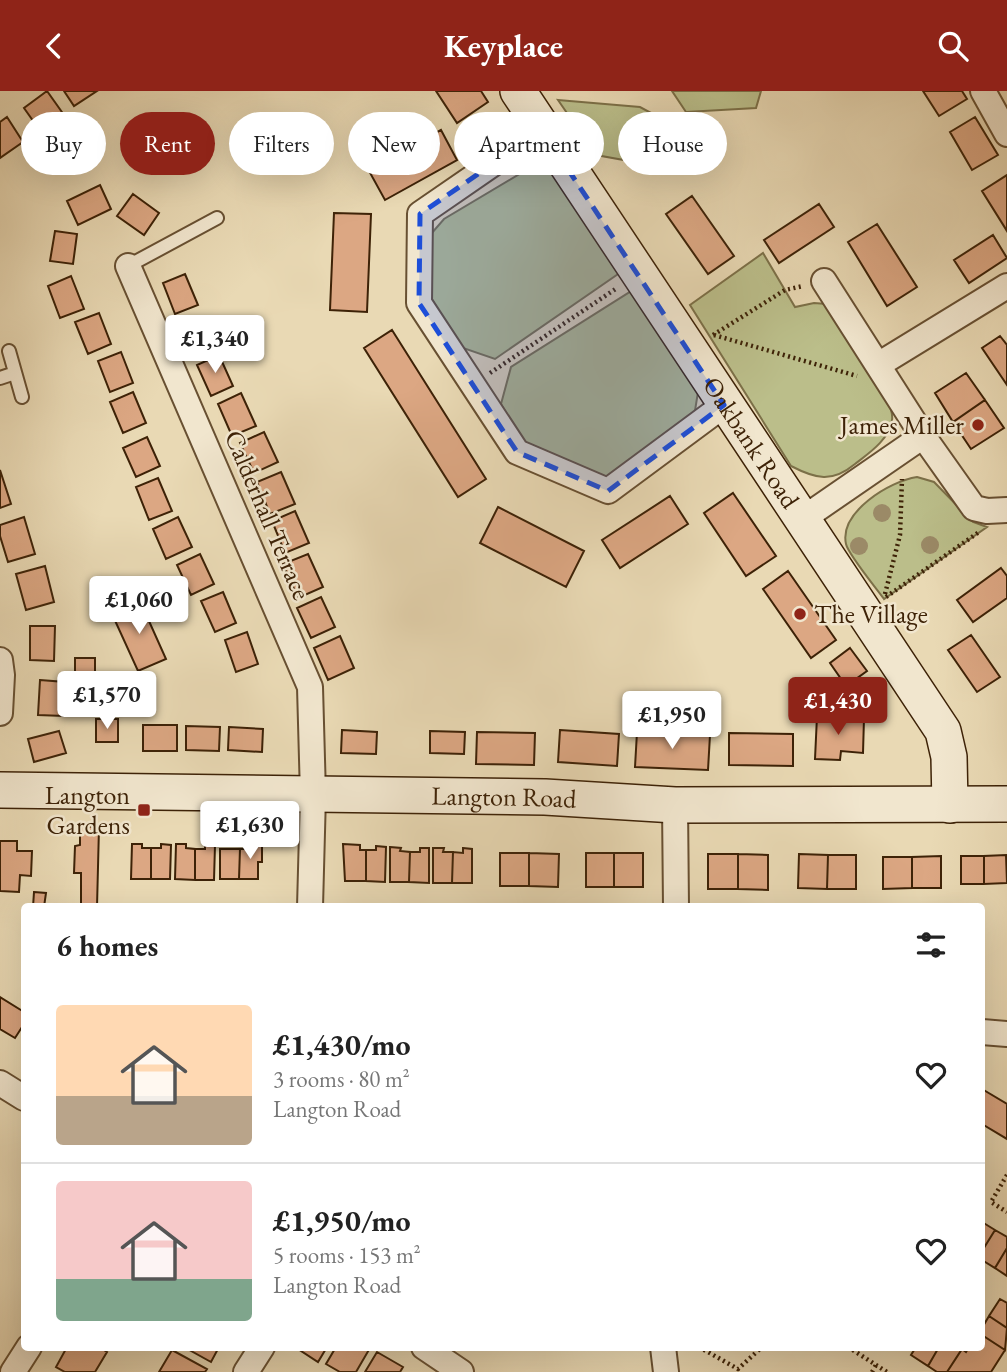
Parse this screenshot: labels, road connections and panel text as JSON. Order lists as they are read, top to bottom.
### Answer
{
  "streets": {
    "street": ["Oakbank Road", "Calderhall Terrace", "Langton Road"]
  },
  "crossings": [
    ["Oakbank Road", "Langton Road"],
    ["Calderhall Terrace", "Langton Road"]
  ],
  "places": {
    "other": ["James Miller", "The Village"],
    "transit": ["Langton Gardens"]
  },
  "page": {
    "header": "Keyplace",
    "chip": [
      "Buy",
      "Rent",
      "Filters",
      "New",
      "Apartment",
      "House"
    ],
    "price": [
      "£1,340",
      "£1,060",
      "£1,570",
      "£1,430",
      "£1,950",
      "£1,630"
    ],
    "heading": "6 homes",
    "list": [
      {
        "name": "£1,430/mo",
        "note": "3 rooms · 80 m² · Langton Road"
      },
      {
        "name": "£1,950/mo",
        "note": "5 rooms · 153 m² · Langton Road"
      }
    ]
  }
}
